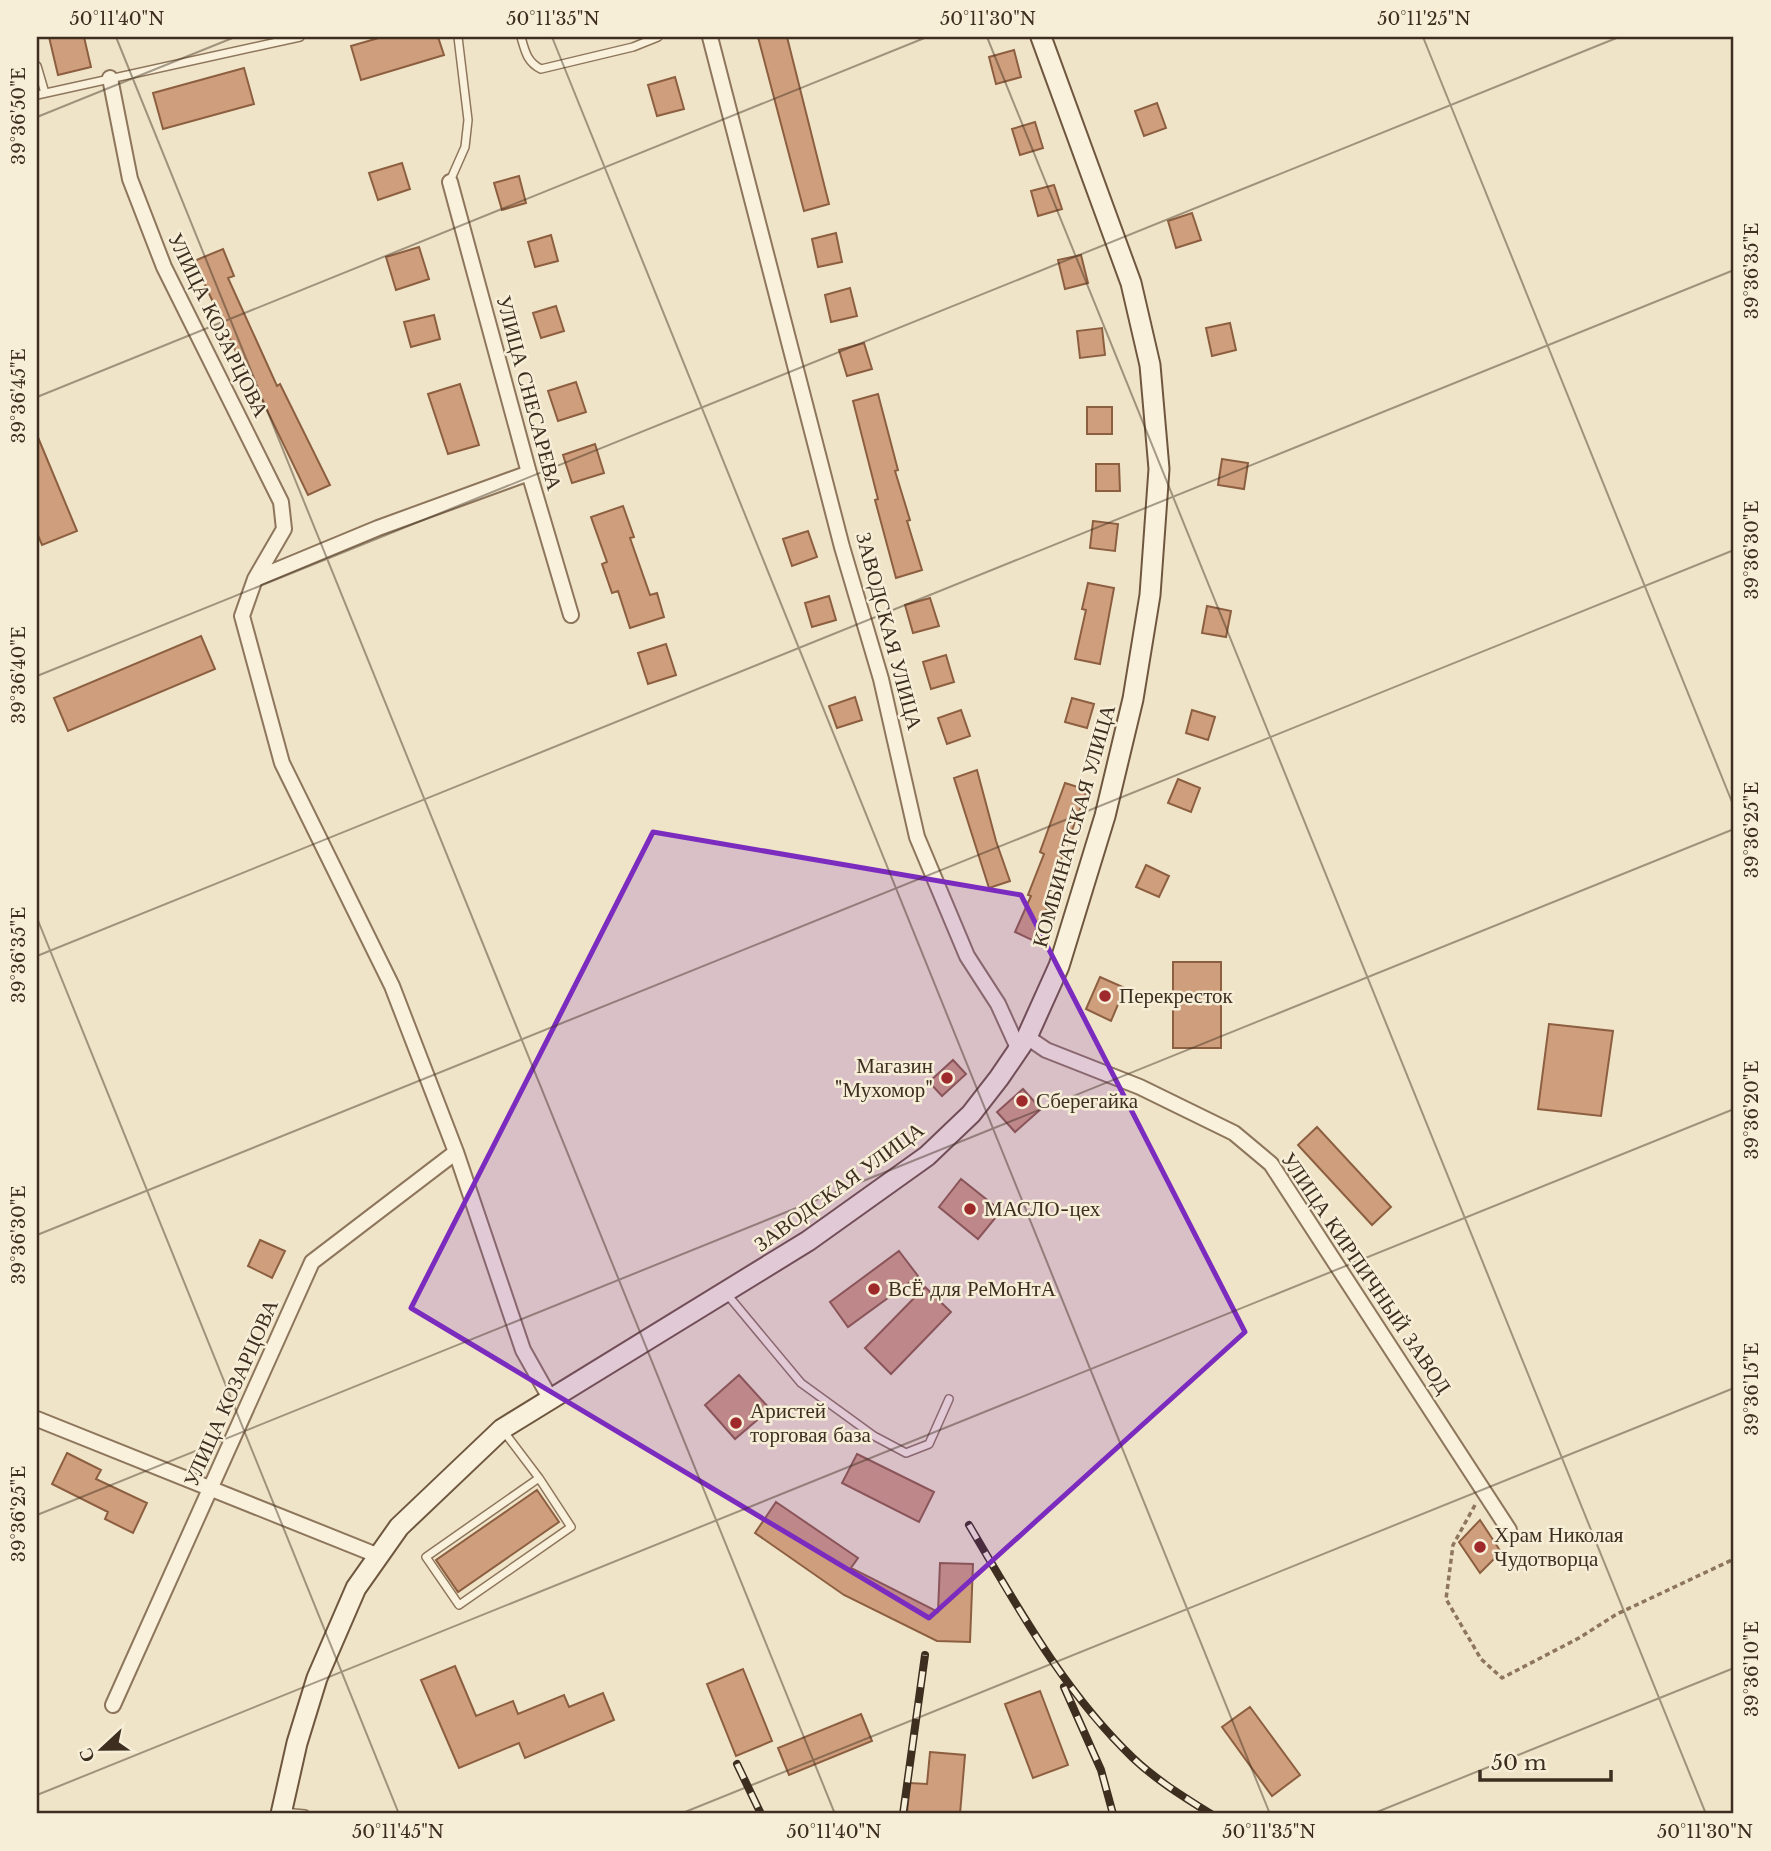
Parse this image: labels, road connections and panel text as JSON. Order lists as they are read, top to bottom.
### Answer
{
  "streets": {
    "main road": ["ЗАВОДСКАЯ УЛИЦА", "КОМБИНАТСКАЯ УЛИЦА"],
    "street": ["УЛИЦА КОЗАРЦОВА", "УЛИЦА СНЕСАРЕВА", "УЛИЦА КИРПИЧНЫЙ ЗАВОД"]
  },
  "crossings": [
    ["УЛИЦА КОЗАРЦОВА", "ЗАВОДСКАЯ УЛИЦА"],
    ["ЗАВОДСКАЯ УЛИЦА", "КОМБИНАТСКАЯ УЛИЦА"],
    ["ЗАВОДСКАЯ УЛИЦА", "УЛИЦА КИРПИЧНЫЙ ЗАВОД"],
    ["КОМБИНАТСКАЯ УЛИЦА", "УЛИЦА КИРПИЧНЫЙ ЗАВОД"]
  ],
  "places": [
    "Перекресток",
    "Магазин \"Мухомор\"",
    "Сберегайка",
    "МАСЛО-цех",
    "ВсЁ для РеМоНтА",
    "Аристей торговая база",
    "Храм Николая Чудотворца"
  ],
  "scale_bar": "50 m",
  "north": "left",
  "coordinates": [
    "50°11'40\"N",
    "50°11'35\"N",
    "50°11'30\"N",
    "50°11'25\"N",
    "39°36'50\"E",
    "39°36'35\"E",
    "39°36'45\"E",
    "39°36'30\"E",
    "39°36'40\"E",
    "39°36'25\"E",
    "39°36'20\"E",
    "39°36'15\"E",
    "39°36'10\"E",
    "50°11'45\"N"
  ]
}
